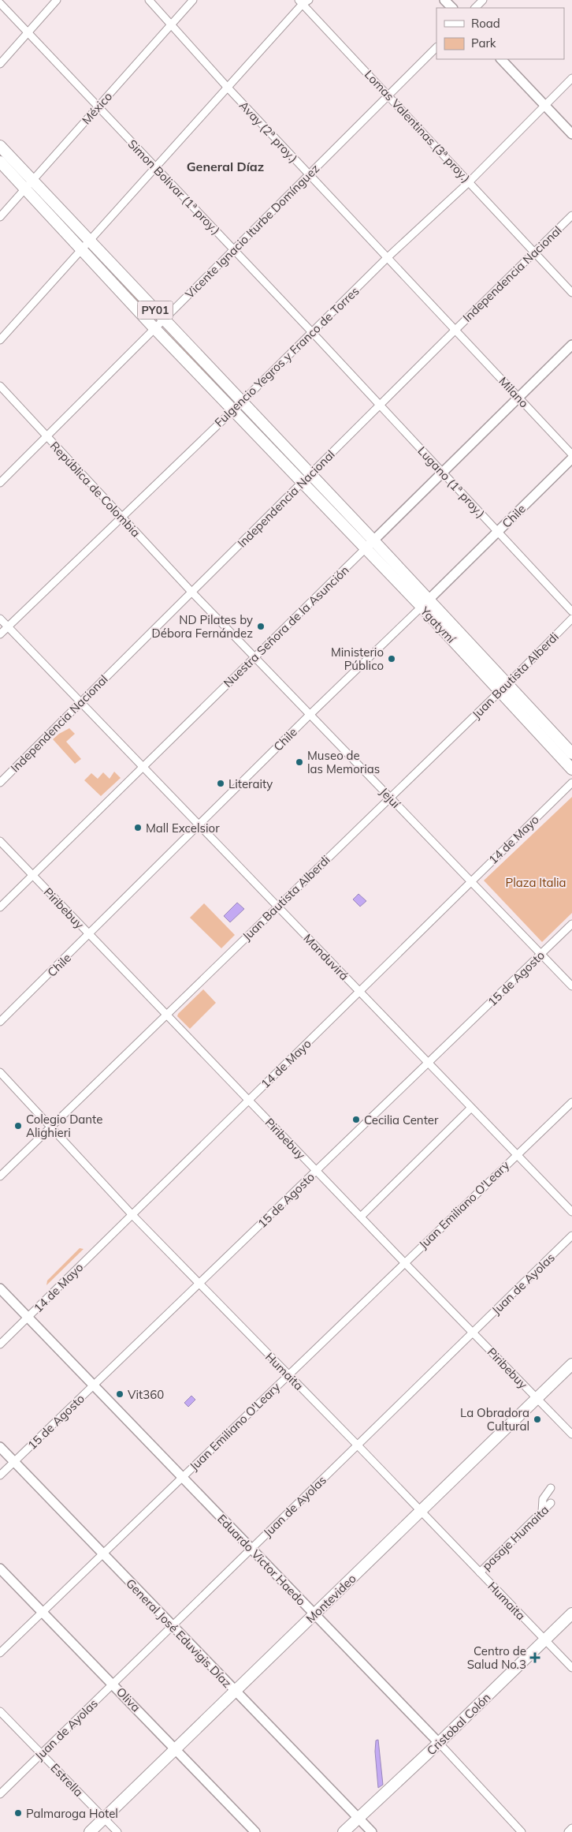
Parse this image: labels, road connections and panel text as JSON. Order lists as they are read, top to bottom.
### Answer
{
  "streets": {
    "main road": [
      "PY01",
      "Ygatymí",
      "Montevideo",
      "Cristobal Colón"
    ],
    "street": [
      "México",
      "Lomas Valentinas (3ª proy.)",
      "Avay (2ª proy.)",
      "Simon Bolivar (1ª proy.)",
      "Vicente Ignacio Iturbe Domínguez",
      "Independencia Nacional",
      "Fulgencio Yegros y Franco de Torres",
      "Milano",
      "Lugano (1ª proy.)",
      "República de Colombia",
      "Chile",
      "Nuestra Señora de la Asunción",
      "Juan Bautista Alberdi",
      "Jejuí",
      "14 de Mayo",
      "Piribebuy",
      "Manduvirá",
      "15 de Agosto",
      "Juan Emiliano O'Leary",
      "Juan de Ayolas",
      "Humaita",
      "pasaje Humaita",
      "Eduardo Victor Haedo",
      "General José Eduvigis Díaz",
      "Oliva",
      "Estrella"
    ]
  },
  "crossings": [
    ["México", "Avay (2ª proy.)"],
    ["México", "Simon Bolivar (1ª proy.)"],
    ["México", "PY01"],
    ["Lomas Valentinas (3ª proy.)", "Vicente Ignacio Iturbe Domínguez"],
    ["Lomas Valentinas (3ª proy.)", "Independencia Nacional"],
    ["Lomas Valentinas (3ª proy.)", "Fulgencio Yegros y Franco de Torres"],
    ["Avay (2ª proy.)", "Vicente Ignacio Iturbe Domínguez"],
    ["Avay (2ª proy.)", "Independencia Nacional"],
    ["Avay (2ª proy.)", "Fulgencio Yegros y Franco de Torres"],
    ["Avay (2ª proy.)", "Milano"],
    ["Simon Bolivar (1ª proy.)", "Vicente Ignacio Iturbe Domínguez"],
    ["Simon Bolivar (1ª proy.)", "Independencia Nacional"],
    ["Simon Bolivar (1ª proy.)", "Fulgencio Yegros y Franco de Torres"],
    ["Simon Bolivar (1ª proy.)", "Lugano (1ª proy.)"],
    ["Vicente Ignacio Iturbe Domínguez", "PY01"],
    ["Vicente Ignacio Iturbe Domínguez", "República de Colombia"],
    ["Independencia Nacional", "PY01"],
    ["Independencia Nacional", "Milano"],
    ["Independencia Nacional", "Lugano (1ª proy.)"],
    ["Independencia Nacional", "República de Colombia"],
    ["Independencia Nacional", "Ygatymí"],
    ["Independencia Nacional", "Jejuí"],
    ["Independencia Nacional", "Manduvirá"],
    ["PY01", "Fulgencio Yegros y Franco de Torres"],
    ["PY01", "Ygatymí"],
    ["Fulgencio Yegros y Franco de Torres", "República de Colombia"],
    ["Fulgencio Yegros y Franco de Torres", "Manduvirá"],
    ["Milano", "Nuestra Señora de la Asunción"],
    ["Lugano (1ª proy.)", "Chile"],
    ["Lugano (1ª proy.)", "Nuestra Señora de la Asunción"],
    ["República de Colombia", "Jejuí"],
    ["Chile", "Ygatymí"],
    ["Chile", "Jejuí"],
    ["Chile", "Piribebuy"],
    ["Chile", "Manduvirá"],
    ["Ygatymí", "Nuestra Señora de la Asunción"],
    ["Ygatymí", "Juan Bautista Alberdi"],
    ["Nuestra Señora de la Asunción", "Jejuí"],
    ["Nuestra Señora de la Asunción", "Piribebuy"],
    ["Nuestra Señora de la Asunción", "Manduvirá"],
    ["Juan Bautista Alberdi", "Jejuí"],
    ["Juan Bautista Alberdi", "Piribebuy"],
    ["Juan Bautista Alberdi", "Manduvirá"],
    ["Juan Bautista Alberdi", "Humaita"],
    ["Jejuí", "14 de Mayo"],
    ["Jejuí", "15 de Agosto"],
    ["14 de Mayo", "Piribebuy"],
    ["14 de Mayo", "Manduvirá"],
    ["14 de Mayo", "Humaita"],
    ["14 de Mayo", "Eduardo Victor Haedo"],
    ["Piribebuy", "15 de Agosto"],
    ["Piribebuy", "Juan Emiliano O'Leary"],
    ["Piribebuy", "Juan de Ayolas"],
    ["Piribebuy", "Montevideo"],
    ["Manduvirá", "15 de Agosto"],
    ["Manduvirá", "Juan Emiliano O'Leary"],
    ["15 de Agosto", "Humaita"],
    ["15 de Agosto", "Eduardo Victor Haedo"],
    ["15 de Agosto", "General José Eduvigis Díaz"],
    ["Juan Emiliano O'Leary", "Humaita"],
    ["Juan Emiliano O'Leary", "Eduardo Victor Haedo"],
    ["Juan Emiliano O'Leary", "General José Eduvigis Díaz"],
    ["Juan Emiliano O'Leary", "Oliva"],
    ["Juan de Ayolas", "Humaita"],
    ["Juan de Ayolas", "Eduardo Victor Haedo"],
    ["Juan de Ayolas", "General José Eduvigis Díaz"],
    ["Juan de Ayolas", "Oliva"],
    ["Juan de Ayolas", "Estrella"],
    ["Humaita", "pasaje Humaita"],
    ["Humaita", "Montevideo"],
    ["Humaita", "Cristobal Colón"],
    ["Eduardo Victor Haedo", "Montevideo"],
    ["Eduardo Victor Haedo", "Cristobal Colón"],
    ["Montevideo", "General José Eduvigis Díaz"],
    ["Montevideo", "Oliva"],
    ["Montevideo", "Estrella"],
    ["General José Eduvigis Díaz", "Cristobal Colón"]
  ],
  "districts": ["General Díaz"],
  "parks": ["Plaza Italia"],
  "places": {
    "other": [
      "ND Pilates by Débora Fernández",
      "Ministerio Público",
      "Museo de las Memorias",
      "Literaity",
      "Mall Excelsior",
      "Cecilia Center",
      "Colegio Dante Alighieri",
      "Vit360",
      "La Obradora Cultural",
      "Palmaroga Hotel"
    ],
    "health": ["Centro de Salud No.3"]
  },
  "legend": ["Road", "Park"]
}
